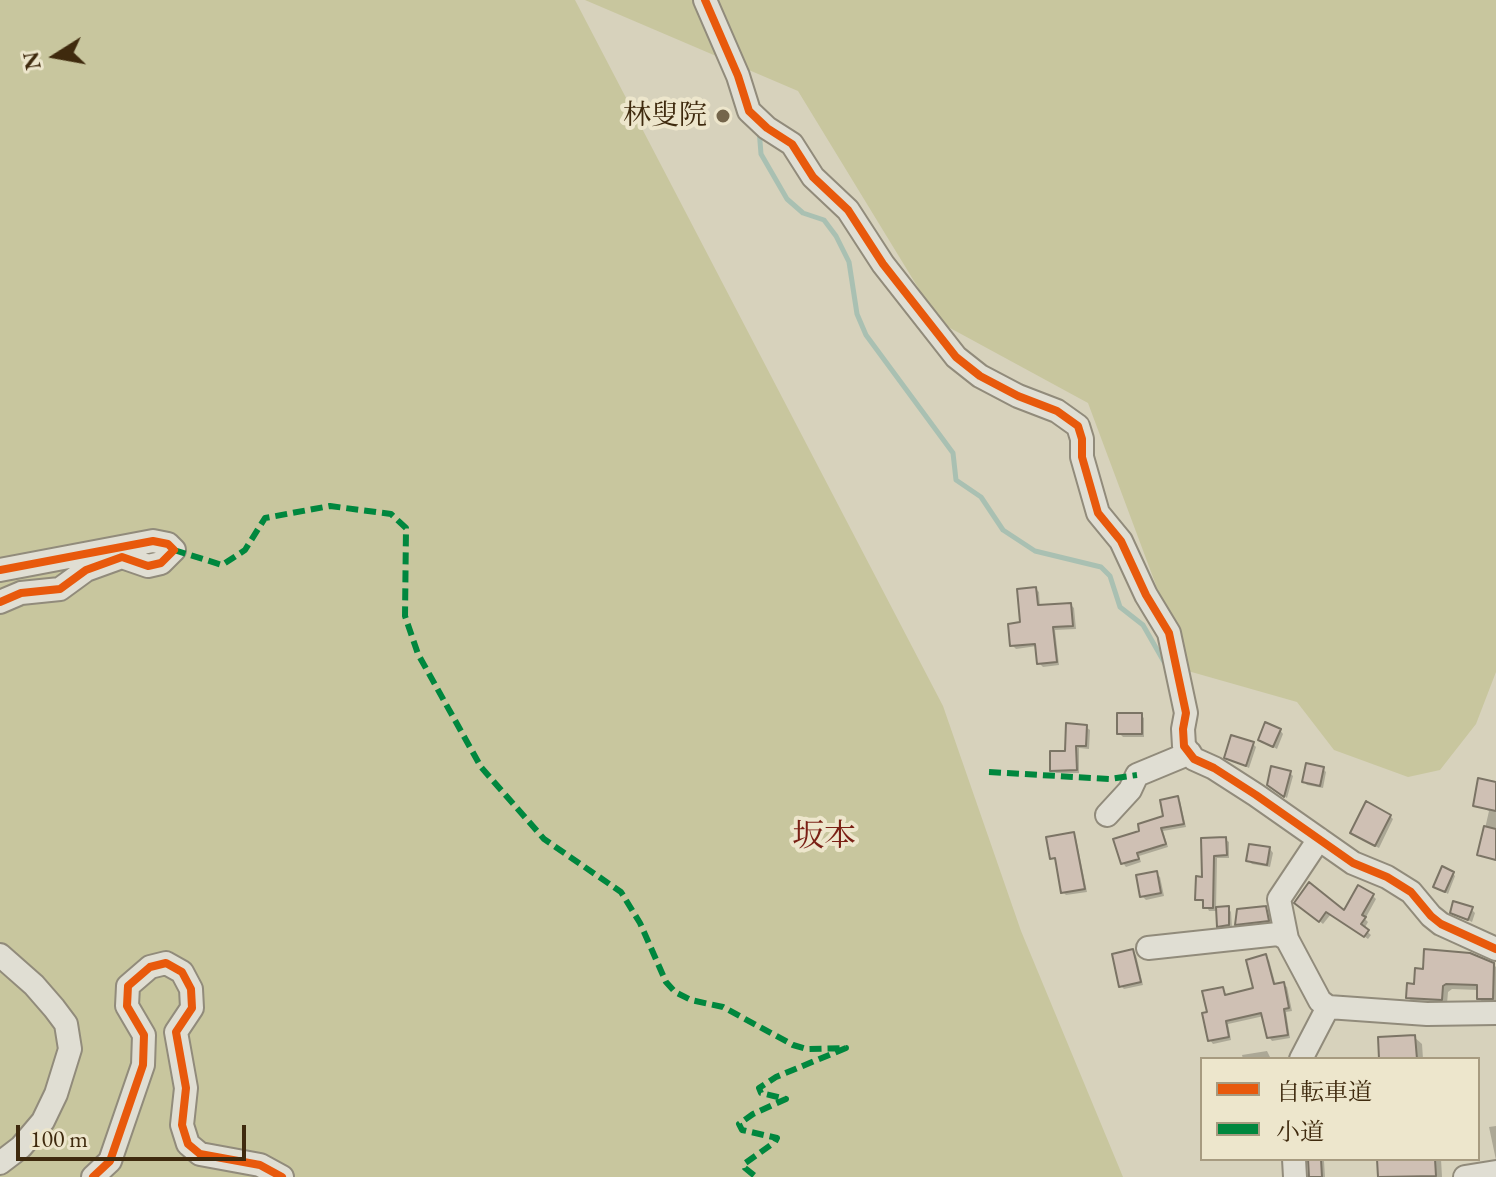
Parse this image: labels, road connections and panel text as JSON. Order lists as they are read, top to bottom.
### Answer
{
  "districts": ["坂本"],
  "places": ["林叟院"],
  "legend": ["自転車道", "小道"],
  "scale_bar": "100 m",
  "north": "left"
}
